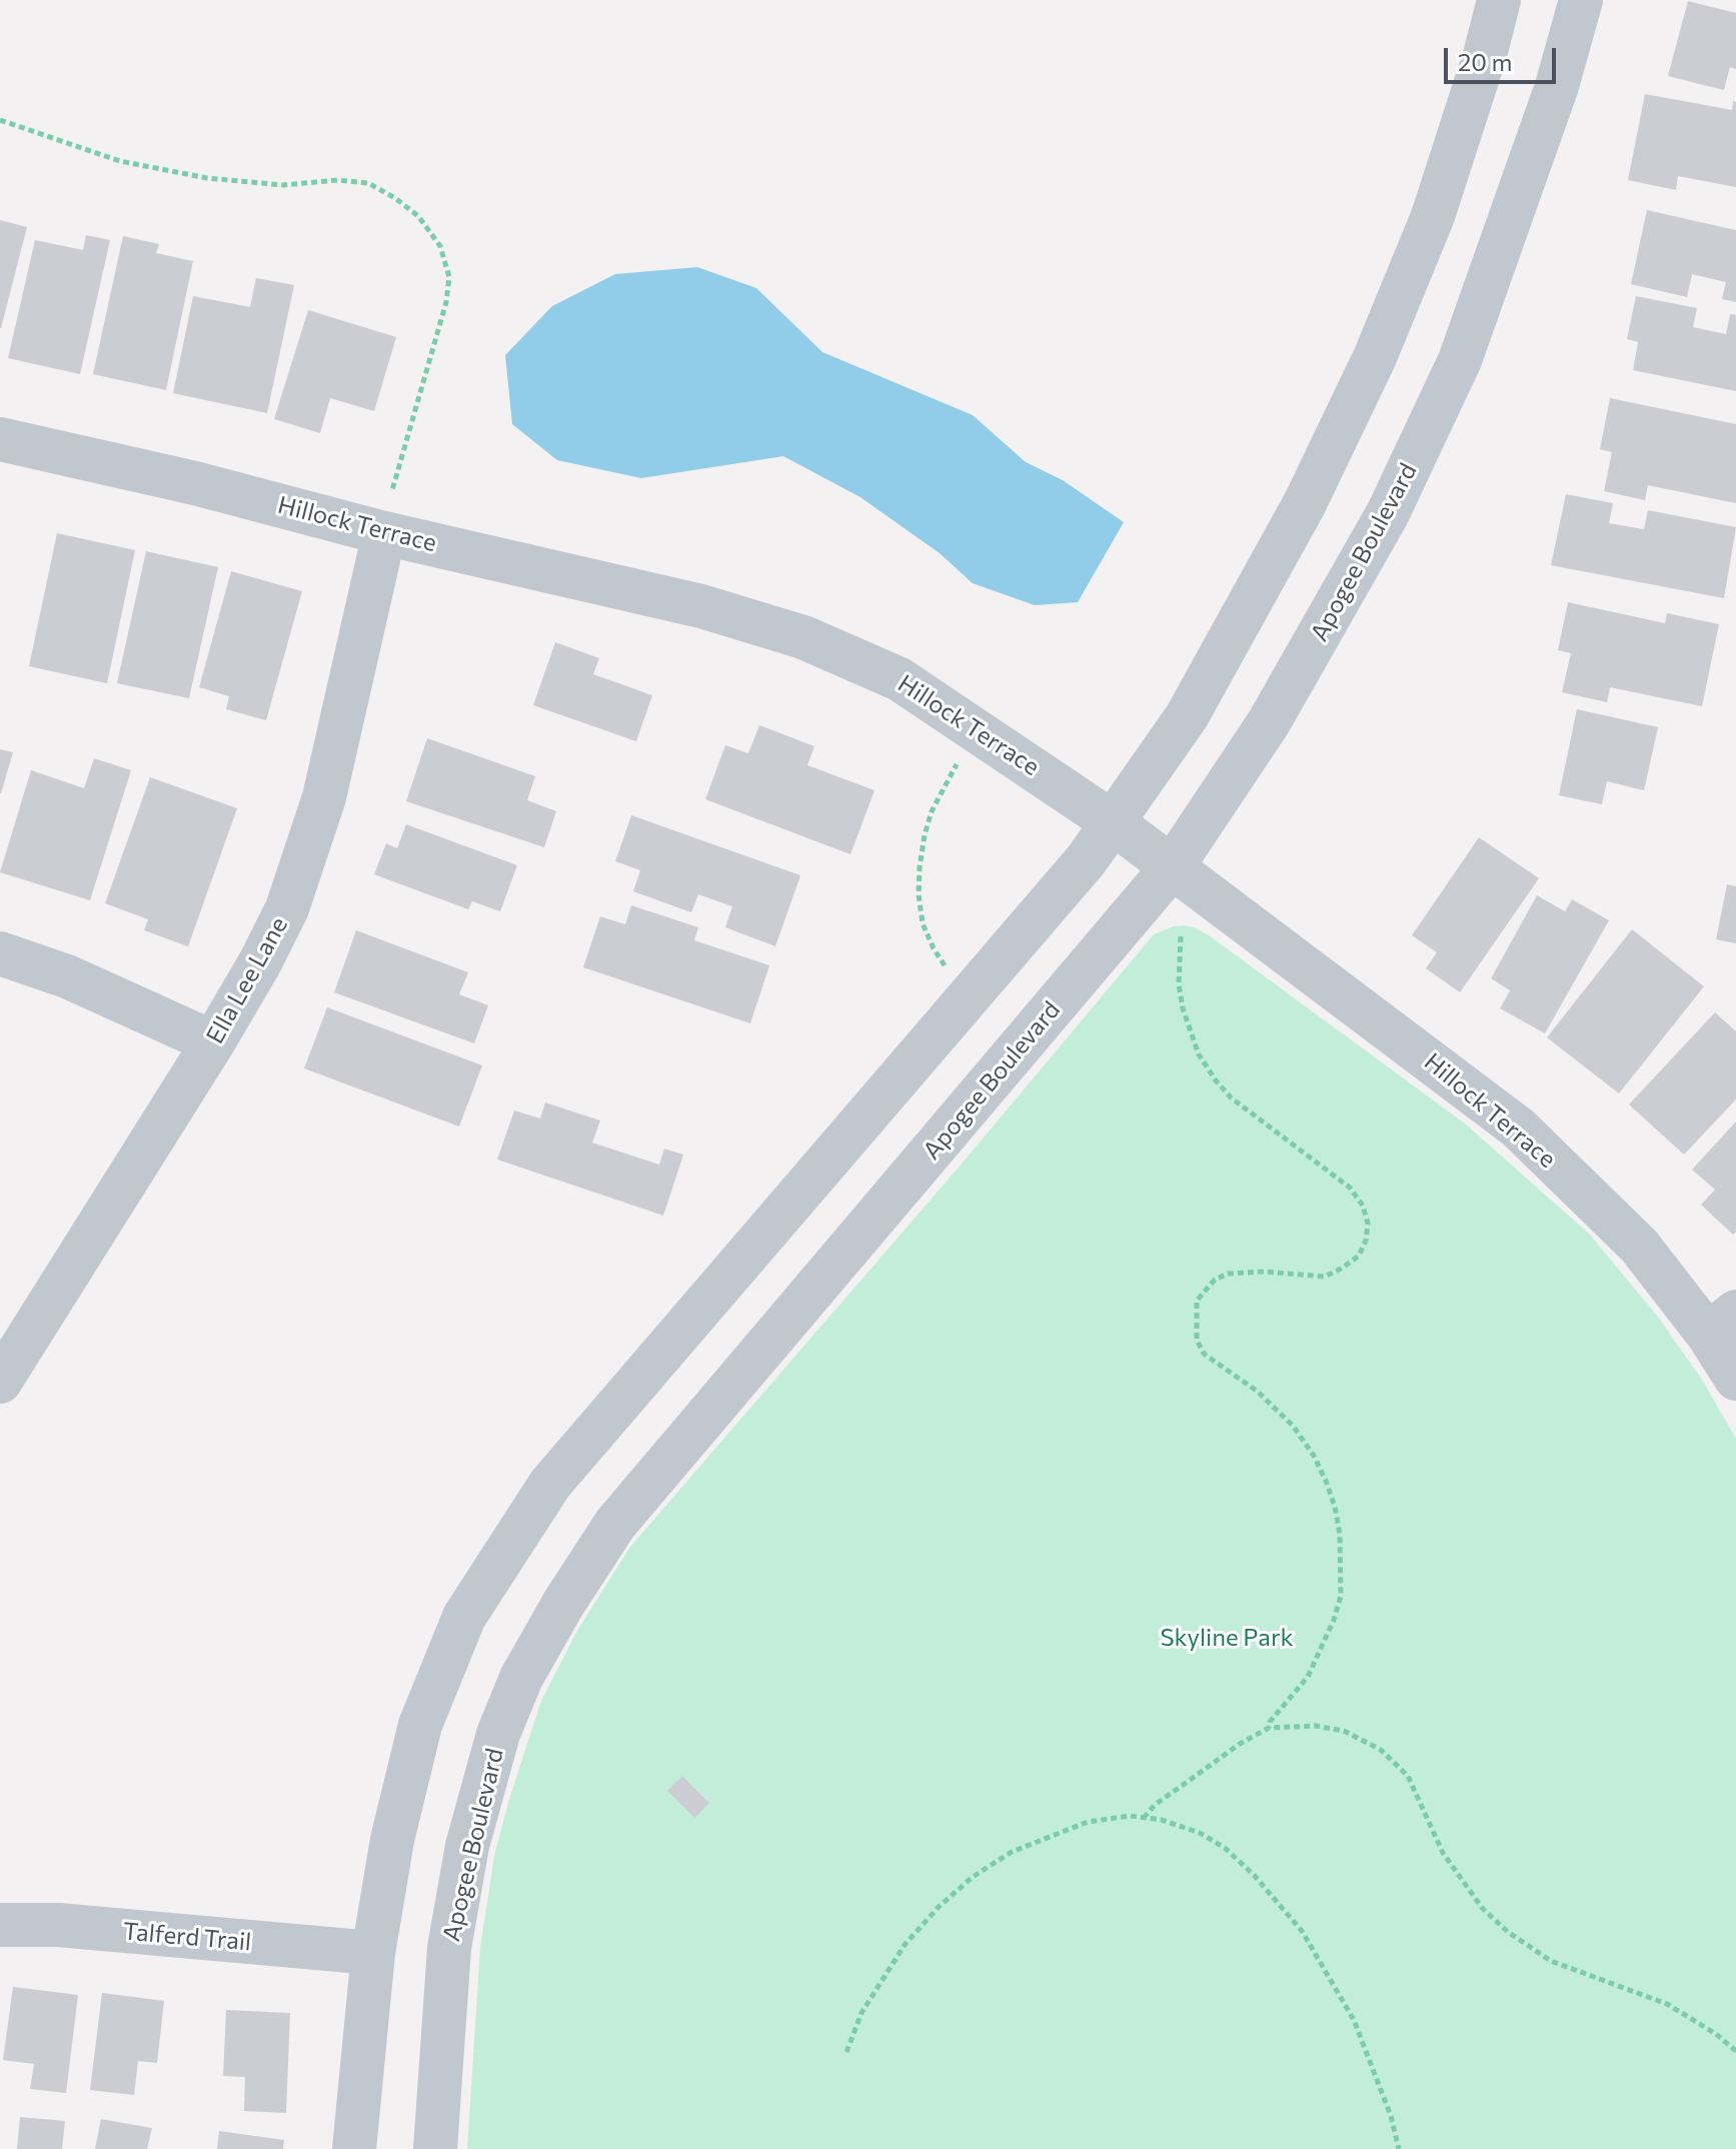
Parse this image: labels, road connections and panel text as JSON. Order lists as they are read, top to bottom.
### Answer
{
  "streets": {
    "street": [
      "Hillock Terrace",
      "Apogee Boulevard",
      "Ella Lee Lane",
      "Talferd Trail"
    ]
  },
  "crossings": [
    ["Hillock Terrace", "Apogee Boulevard"],
    ["Hillock Terrace", "Ella Lee Lane"]
  ],
  "parks": ["Skyline Park"],
  "scale_bar": "20 m"
}
